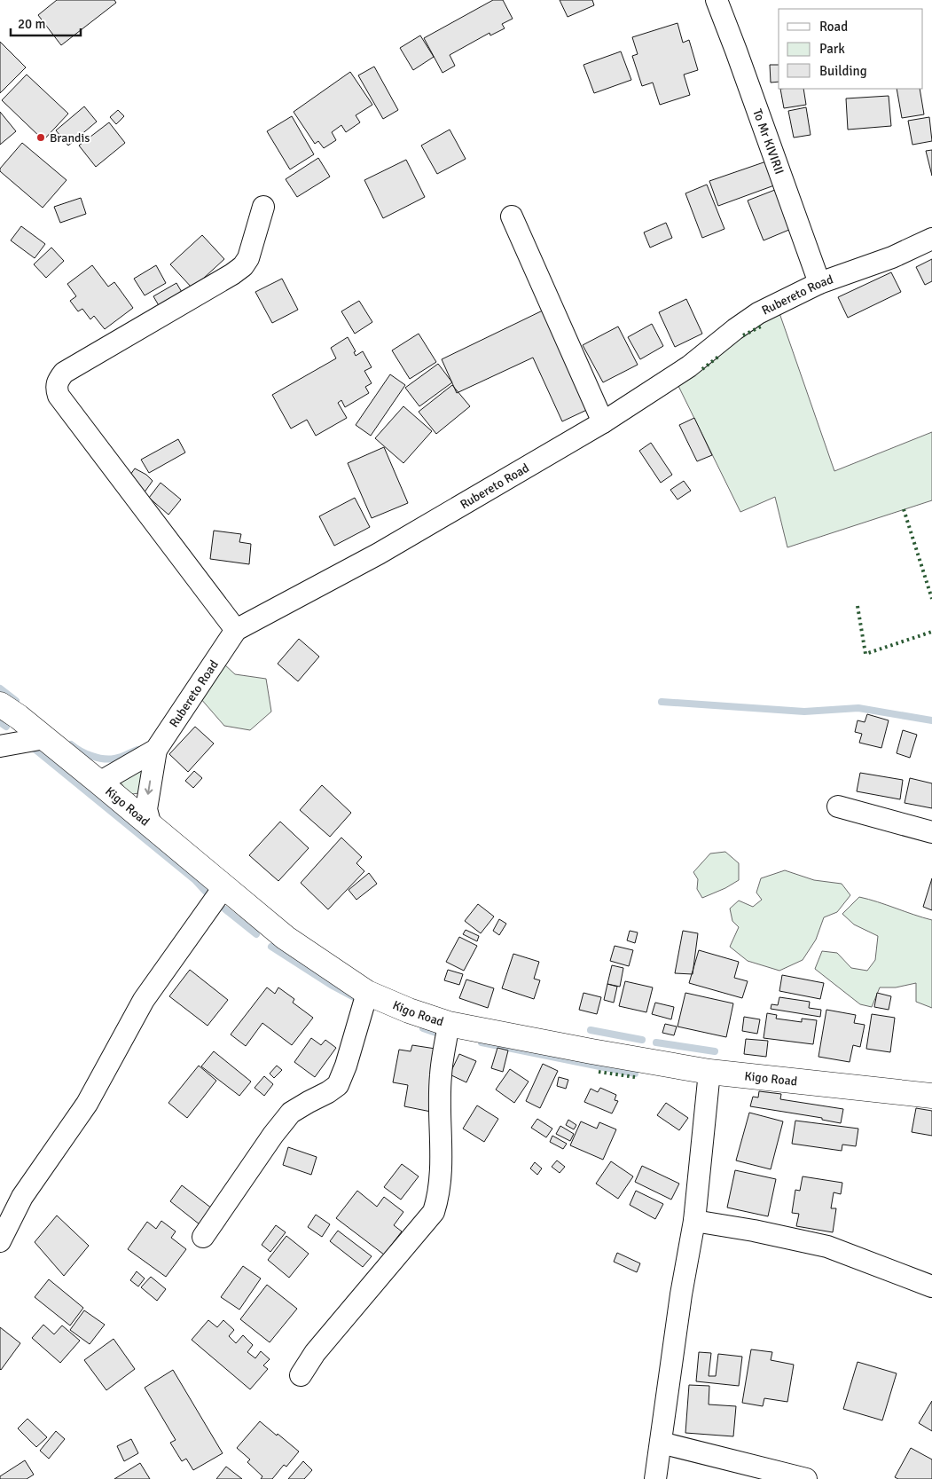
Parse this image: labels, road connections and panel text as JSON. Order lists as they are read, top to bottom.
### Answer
{
  "streets": {
    "street": ["To Mr KIVIRII", "Rubereto Road", "Kigo Road"]
  },
  "crossings": [
    ["To Mr KIVIRII", "Rubereto Road"],
    ["Rubereto Road", "Kigo Road"]
  ],
  "places": ["Brandis"],
  "legend": ["Road", "Park", "Building"],
  "scale_bar": "20 m"
}
